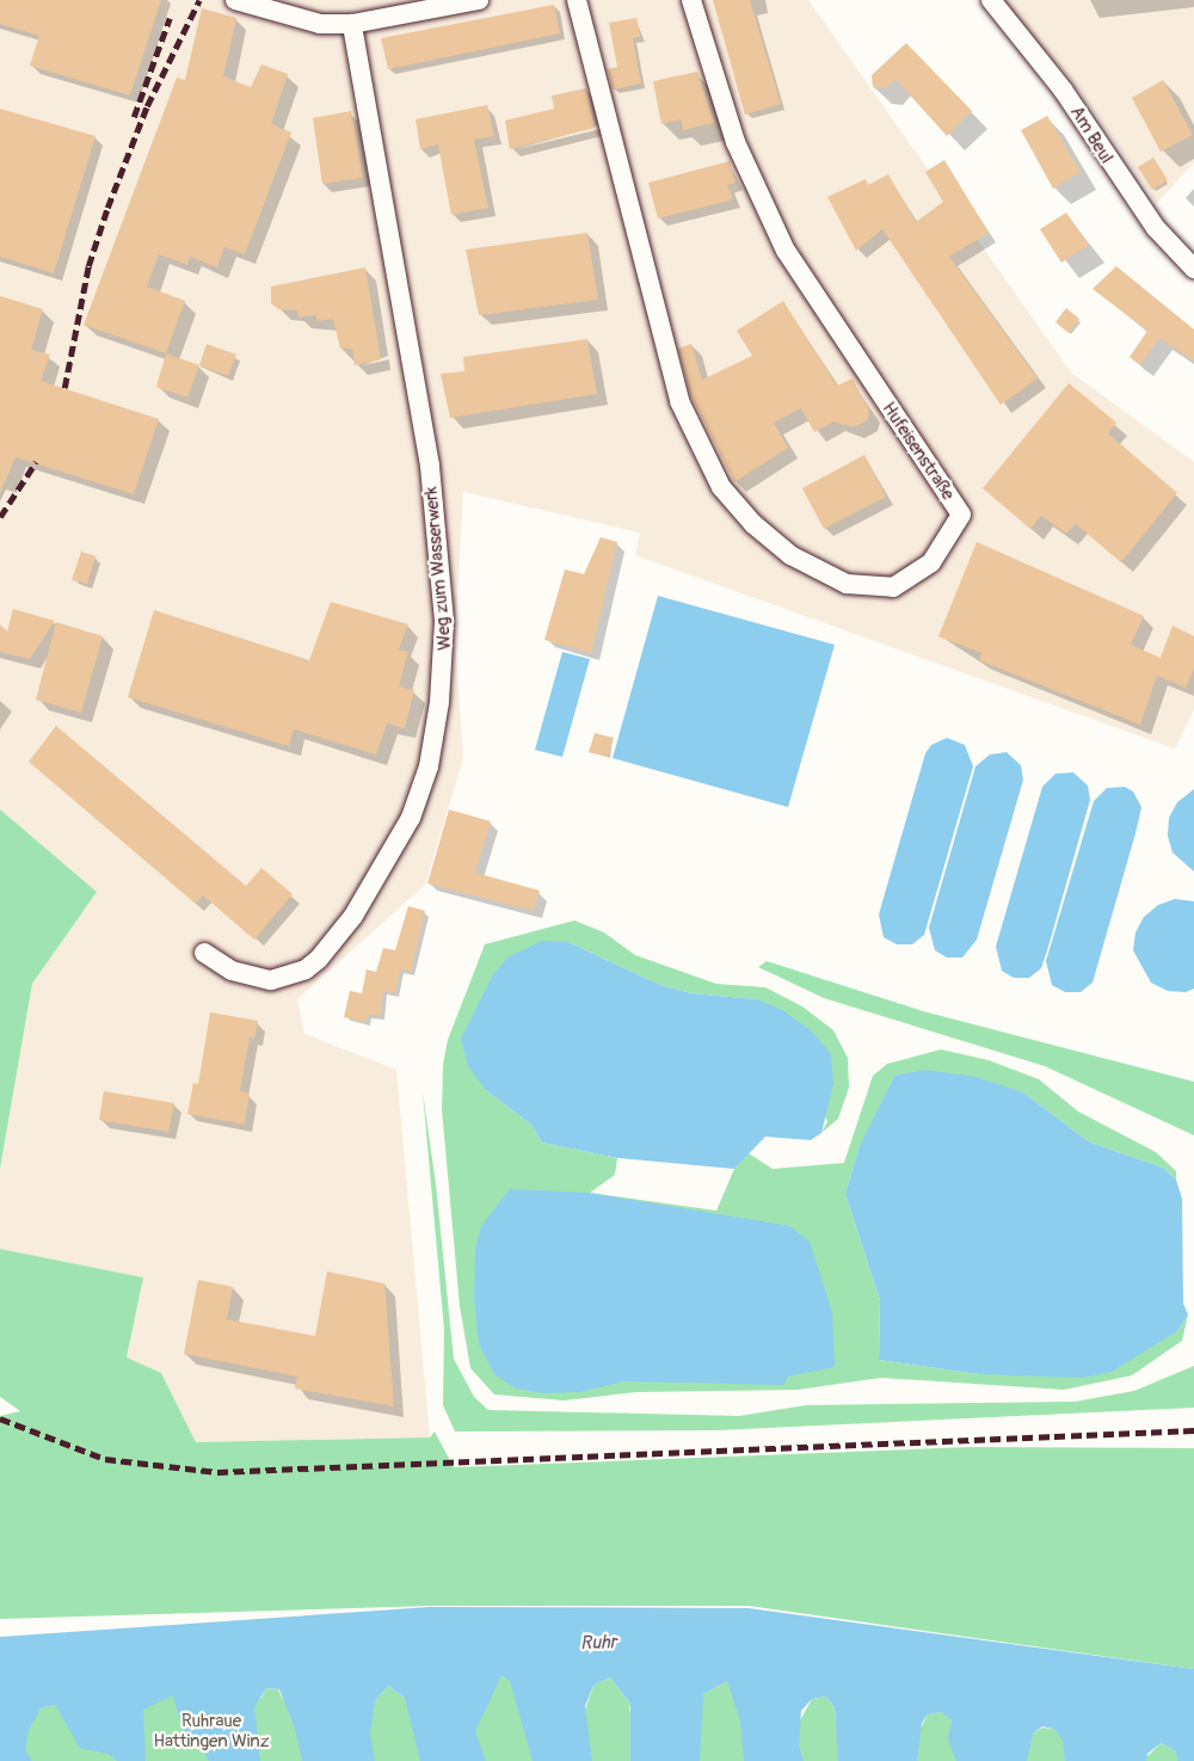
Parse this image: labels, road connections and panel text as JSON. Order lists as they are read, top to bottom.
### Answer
{
  "streets": {
    "street": ["Am Beul", "Hufeisenstraße", "Weg zum Wasserwerk"]
  },
  "water": ["Ruhr"],
  "parks": ["Ruhraue Hattingen Winz"]
}
